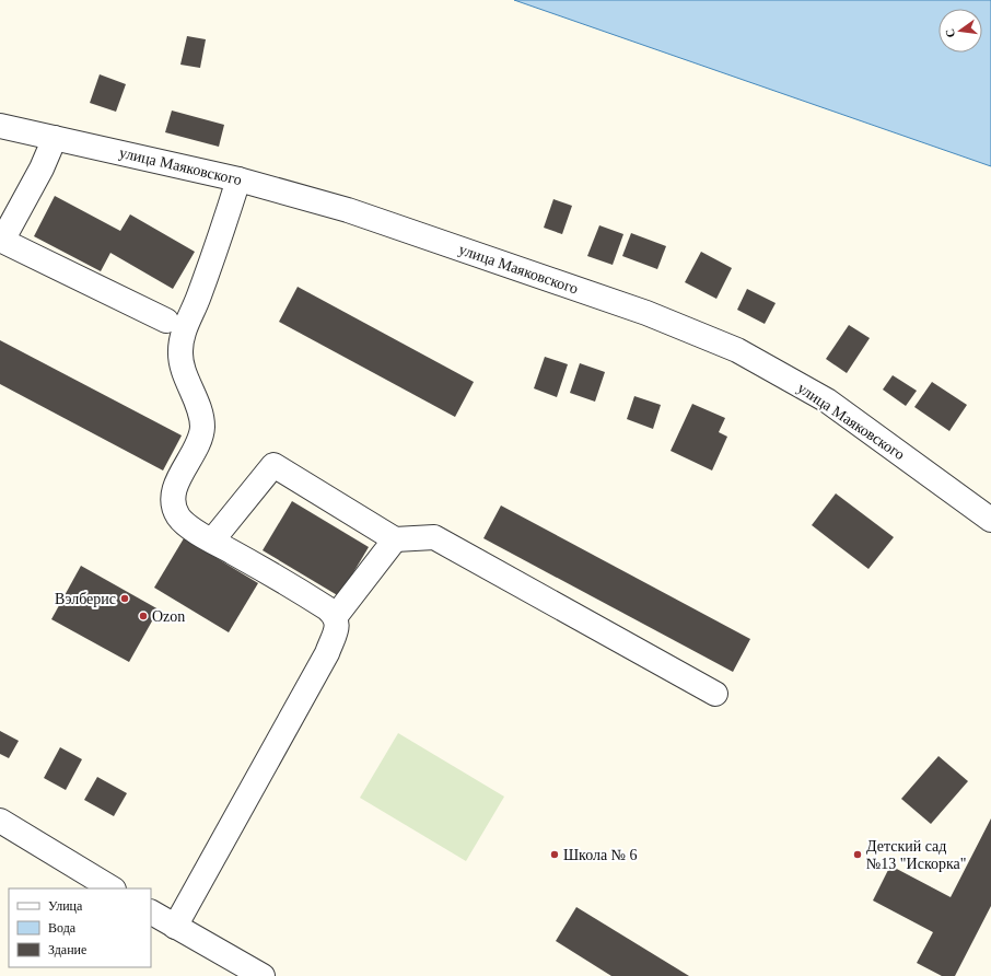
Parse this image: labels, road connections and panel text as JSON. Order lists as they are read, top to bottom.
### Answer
{
  "streets": {
    "street": ["улица Маяковского"]
  },
  "places": [
    "Вэлберис",
    "Ozon",
    "Школа № 6",
    "Детский сад №13 \"Искорка\""
  ],
  "legend": ["Улица", "Вода", "Здание"],
  "north": "left"
}
